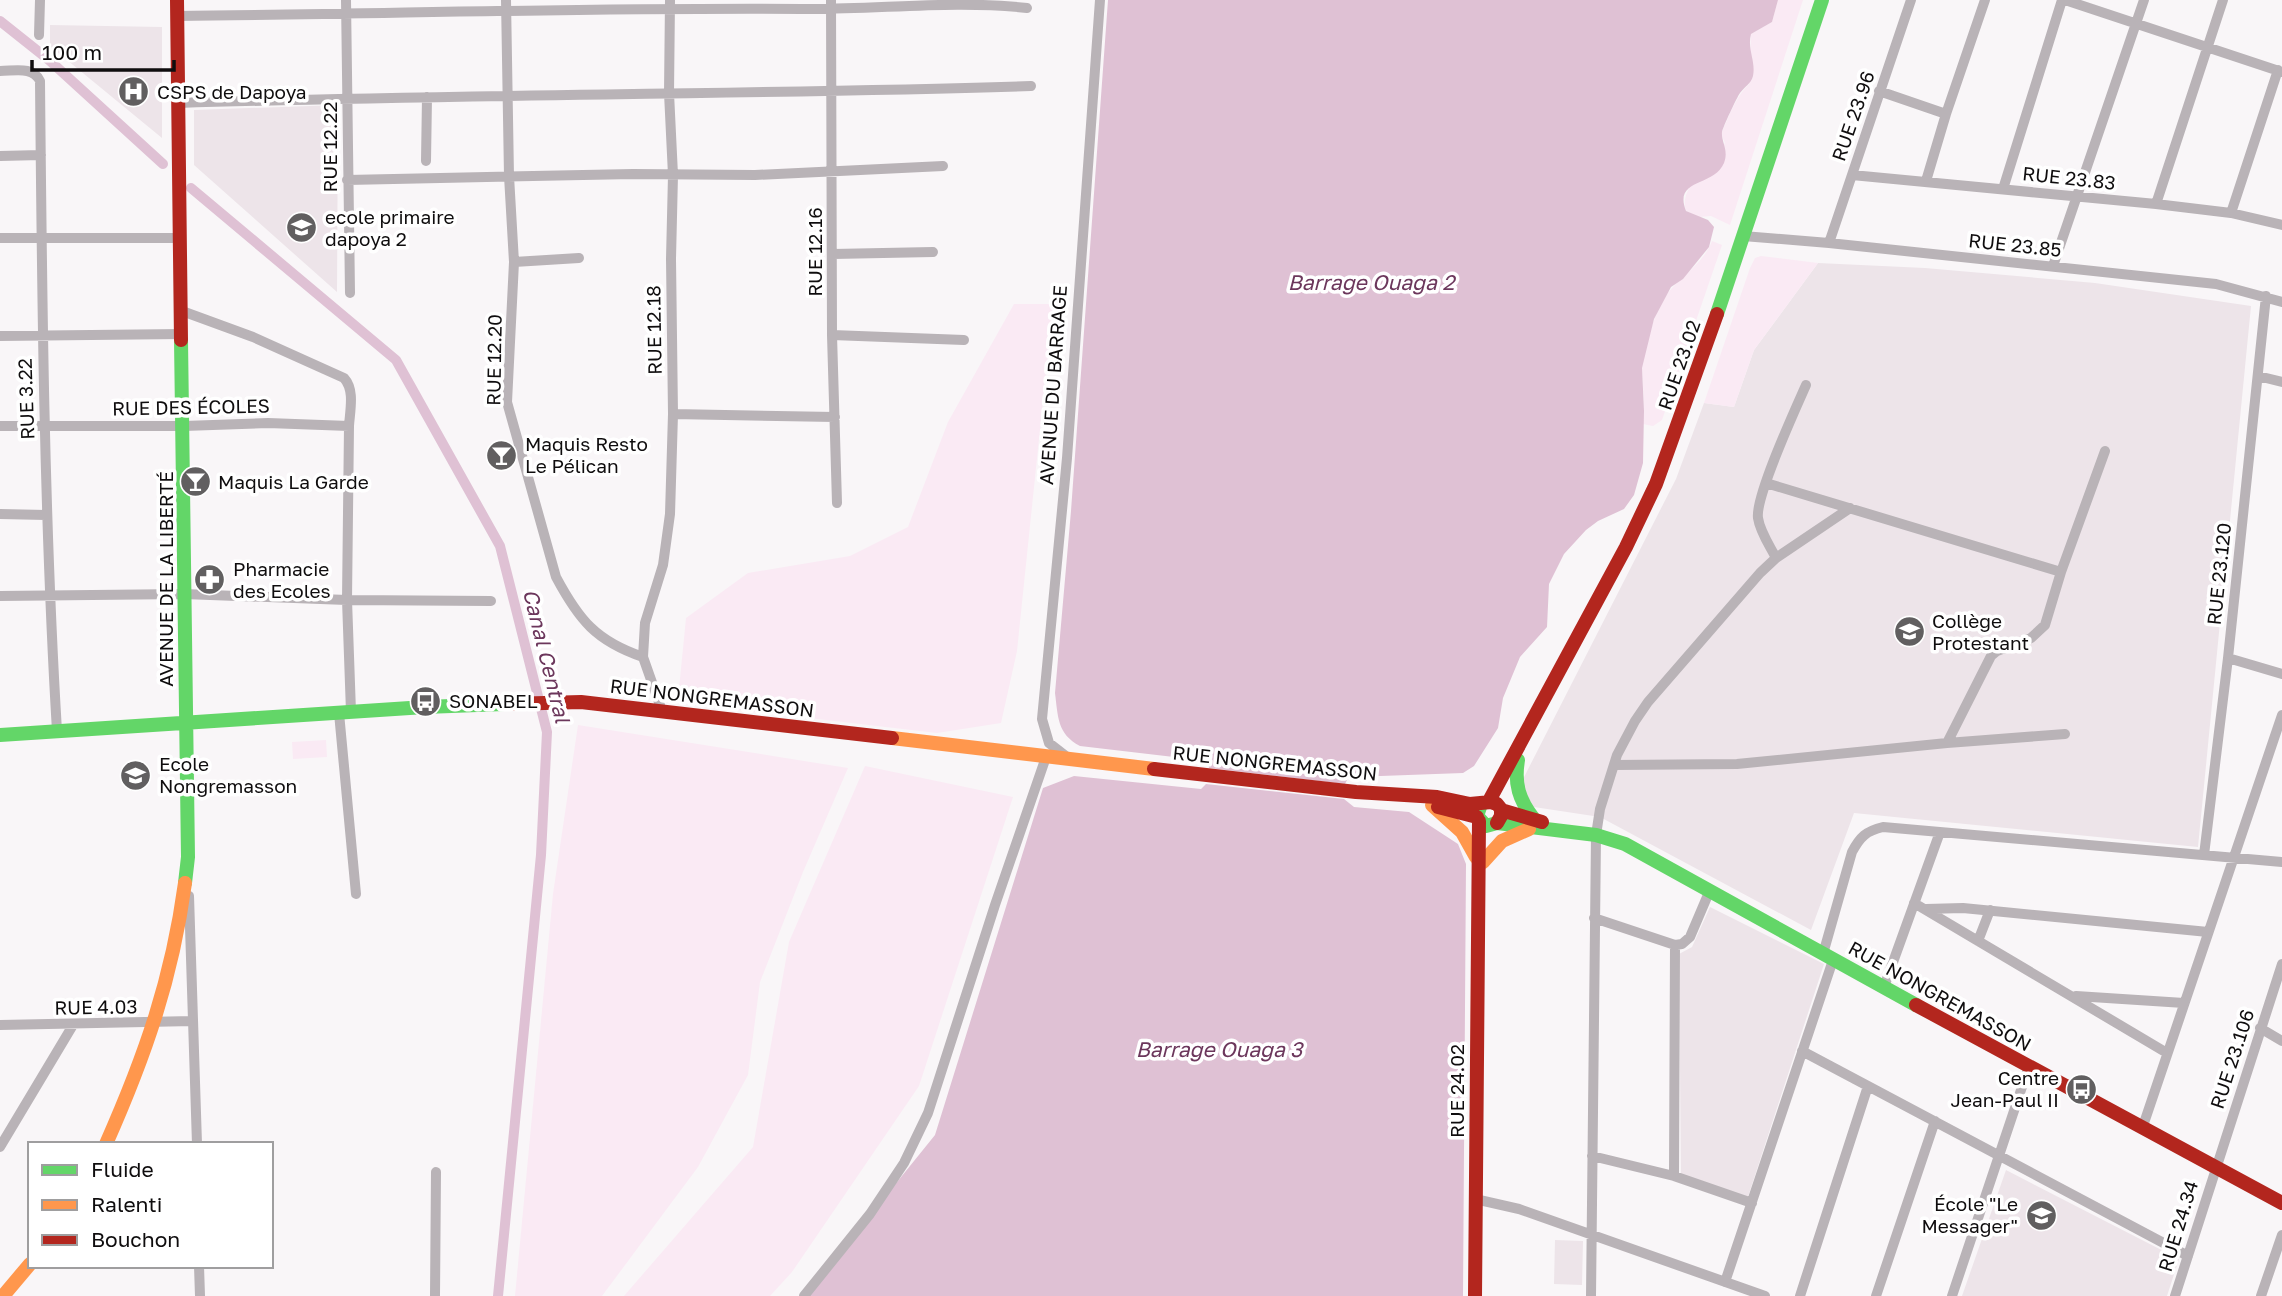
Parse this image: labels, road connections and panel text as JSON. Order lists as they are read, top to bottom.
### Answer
{
  "streets": {
    "street": [
      "RUE 23.96",
      "RUE 12.22",
      "RUE 23.83",
      "RUE 23.85",
      "RUE 12.16",
      "RUE 12.18",
      "RUE 12.20",
      "RUE 23.02",
      "AVENUE DU BARRAGE",
      "RUE 3.22",
      "RUE DES ÉCOLES",
      "RUE 23.120",
      "AVENUE DE LA LIBERTÉ",
      "RUE NONGREMASSON",
      "RUE 4.03",
      "RUE 23.106",
      "RUE 24.02",
      "RUE 24.34"
    ]
  },
  "crossings": [
    ["RUE 23.96", "RUE 23.83"],
    ["RUE 23.96", "RUE 23.85"],
    ["RUE 23.85", "RUE 23.02"],
    ["RUE 23.85", "RUE 23.120"],
    ["RUE 12.18", "RUE 12.20"],
    ["RUE 23.02", "RUE NONGREMASSON"],
    ["RUE 23.02", "RUE 24.02"],
    ["AVENUE DU BARRAGE", "RUE NONGREMASSON"],
    ["RUE 3.22", "RUE DES ÉCOLES"],
    ["RUE 3.22", "RUE NONGREMASSON"],
    ["RUE DES ÉCOLES", "AVENUE DE LA LIBERTÉ"],
    ["AVENUE DE LA LIBERTÉ", "RUE NONGREMASSON"],
    ["AVENUE DE LA LIBERTÉ", "RUE 4.03"],
    ["RUE NONGREMASSON", "RUE 23.106"],
    ["RUE NONGREMASSON", "RUE 24.02"],
    ["RUE NONGREMASSON", "RUE 24.34"],
    ["RUE 23.106", "RUE 24.34"]
  ],
  "water": ["Barrage Ouaga 2", "Canal Central", "Barrage Ouaga 3"],
  "places": {
    "hospital": ["CSPS de Dapoya"],
    "school or university": [
      "ecole primaire dapoya 2",
      "Collège Protestant",
      "Ecole Nongremasson",
      "École \"Le Messager\""
    ],
    "bar": ["Maquis Resto Le Pélican", "Maquis La Garde"],
    "pharmacy": ["Pharmacie des Ecoles"],
    "bus stop": ["SONABEL", "Centre Jean-Paul II"]
  },
  "legend": ["Fluide", "Ralenti", "Bouchon"],
  "scale_bar": "100 m"
}
